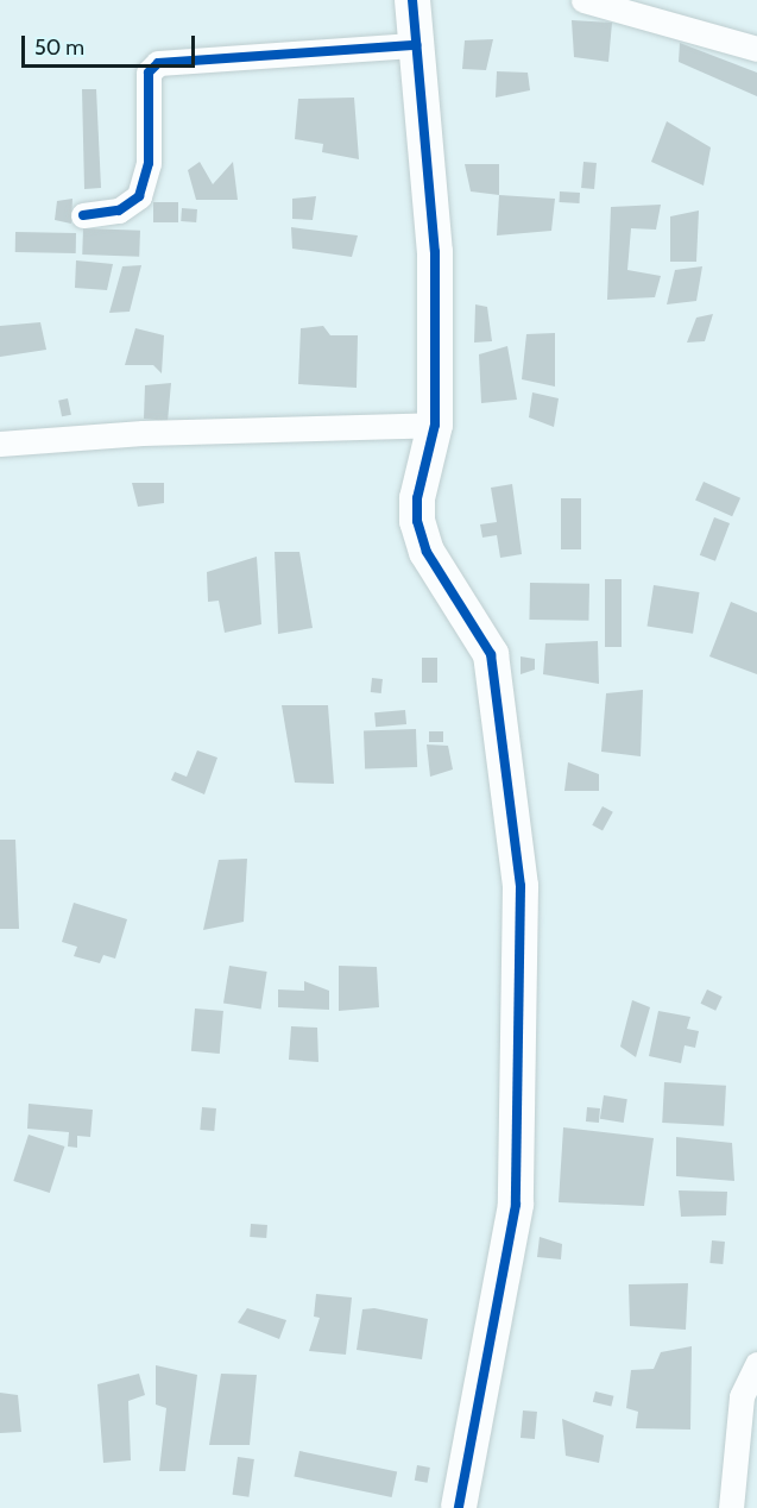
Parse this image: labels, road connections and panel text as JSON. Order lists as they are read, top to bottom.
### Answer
{
  "scale_bar": "50 m"
}
